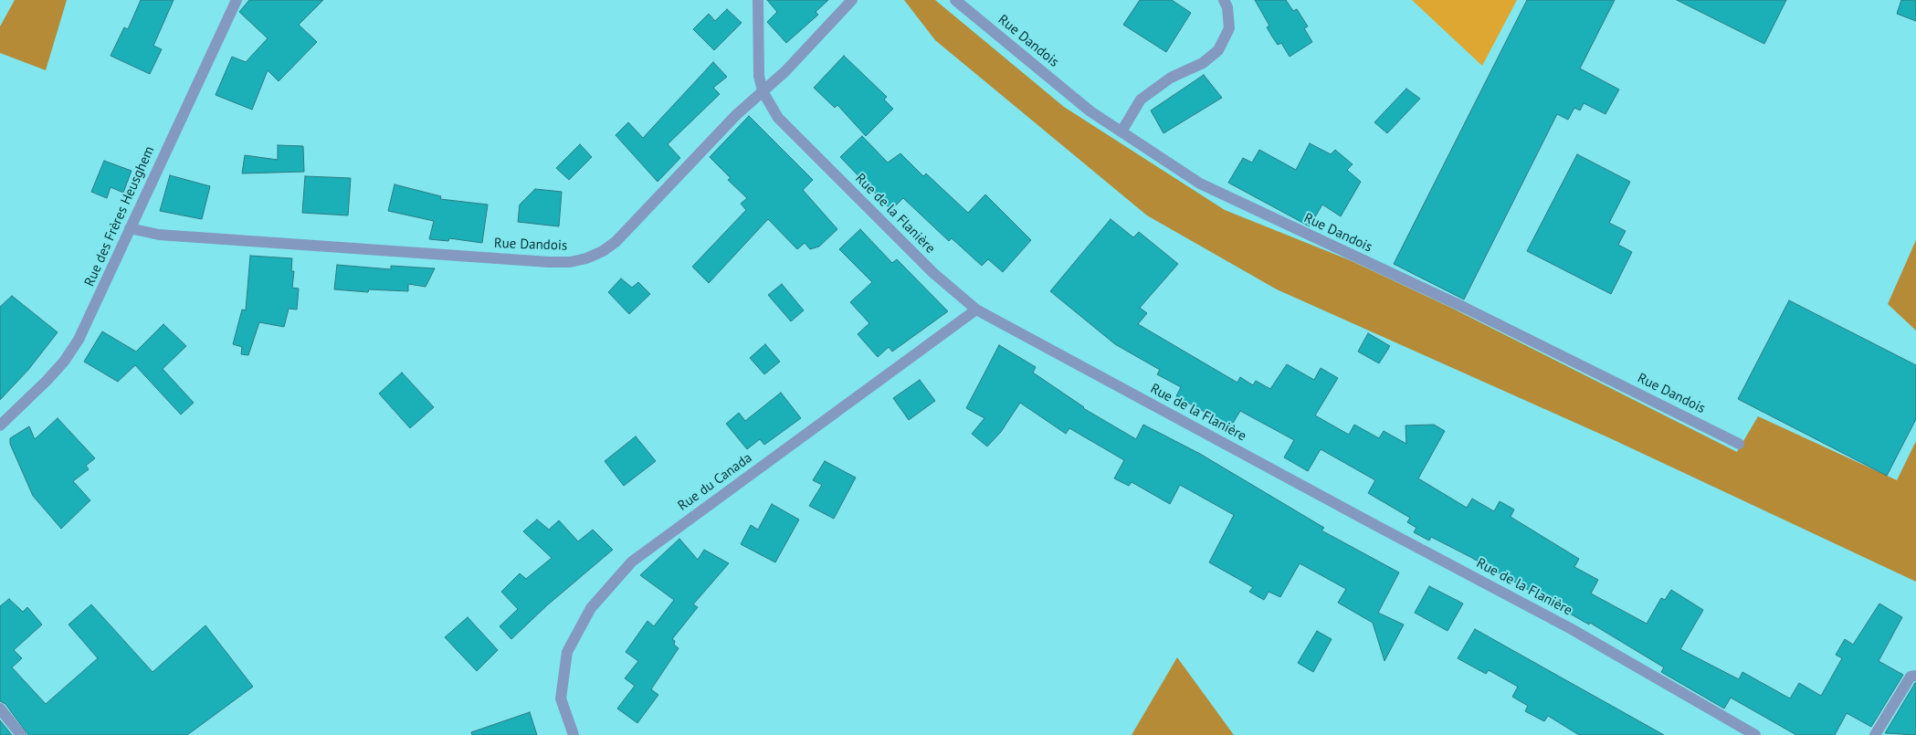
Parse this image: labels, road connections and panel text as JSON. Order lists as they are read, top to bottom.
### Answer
{
  "streets": {
    "street": [
      "Rue Dandois",
      "Rue de la Flanière",
      "Rue des Frères Heusghem",
      "Rue du Canada"
    ]
  },
  "crossings": [
    ["Rue Dandois", "Rue de la Flanière"],
    ["Rue Dandois", "Rue des Frères Heusghem"],
    ["Rue de la Flanière", "Rue du Canada"]
  ]
}
